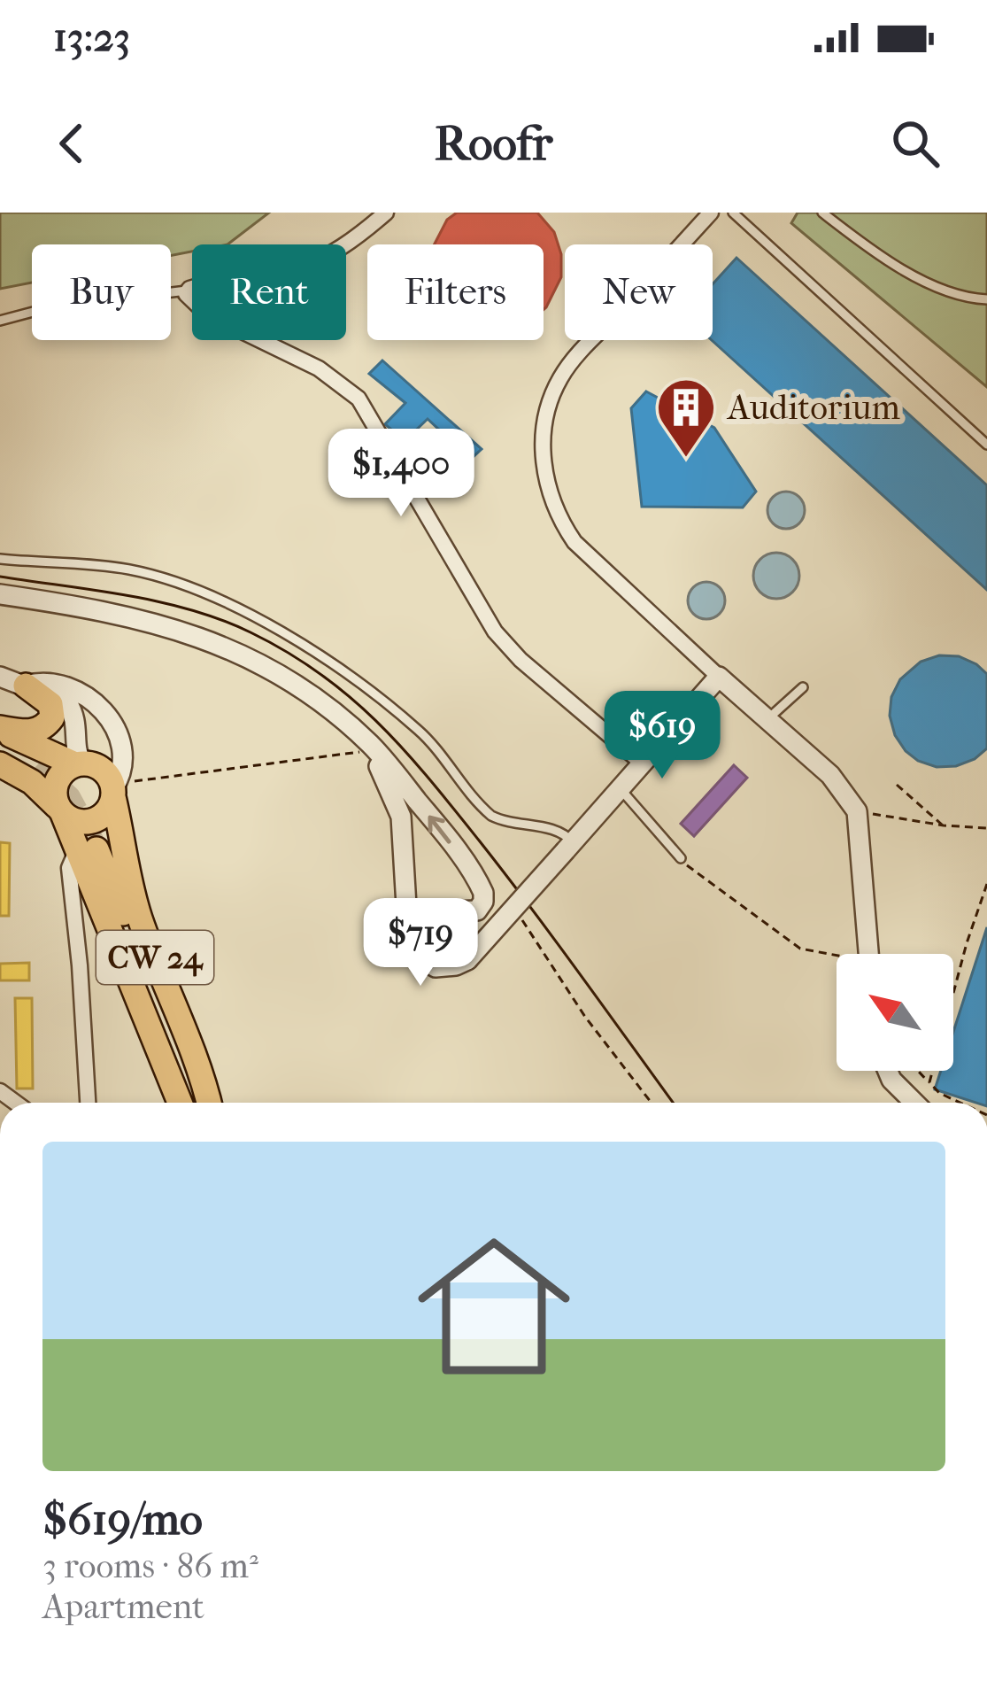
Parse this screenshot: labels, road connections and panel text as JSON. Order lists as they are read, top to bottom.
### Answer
{
  "streets": {
    "highway": ["CW 24"]
  },
  "places": {
    "building": ["Auditorium"]
  },
  "north": "top left",
  "page": {
    "status": "13:23",
    "header": "Roofr",
    "chip": [
      "Buy",
      "Rent",
      "Filters",
      "New"
    ],
    "price": ["$1,400", "$619", "$719"],
    "list": [
      {
        "name": "$619/mo",
        "note": "3 rooms · 86 m² · Apartment"
      }
    ]
  }
}
